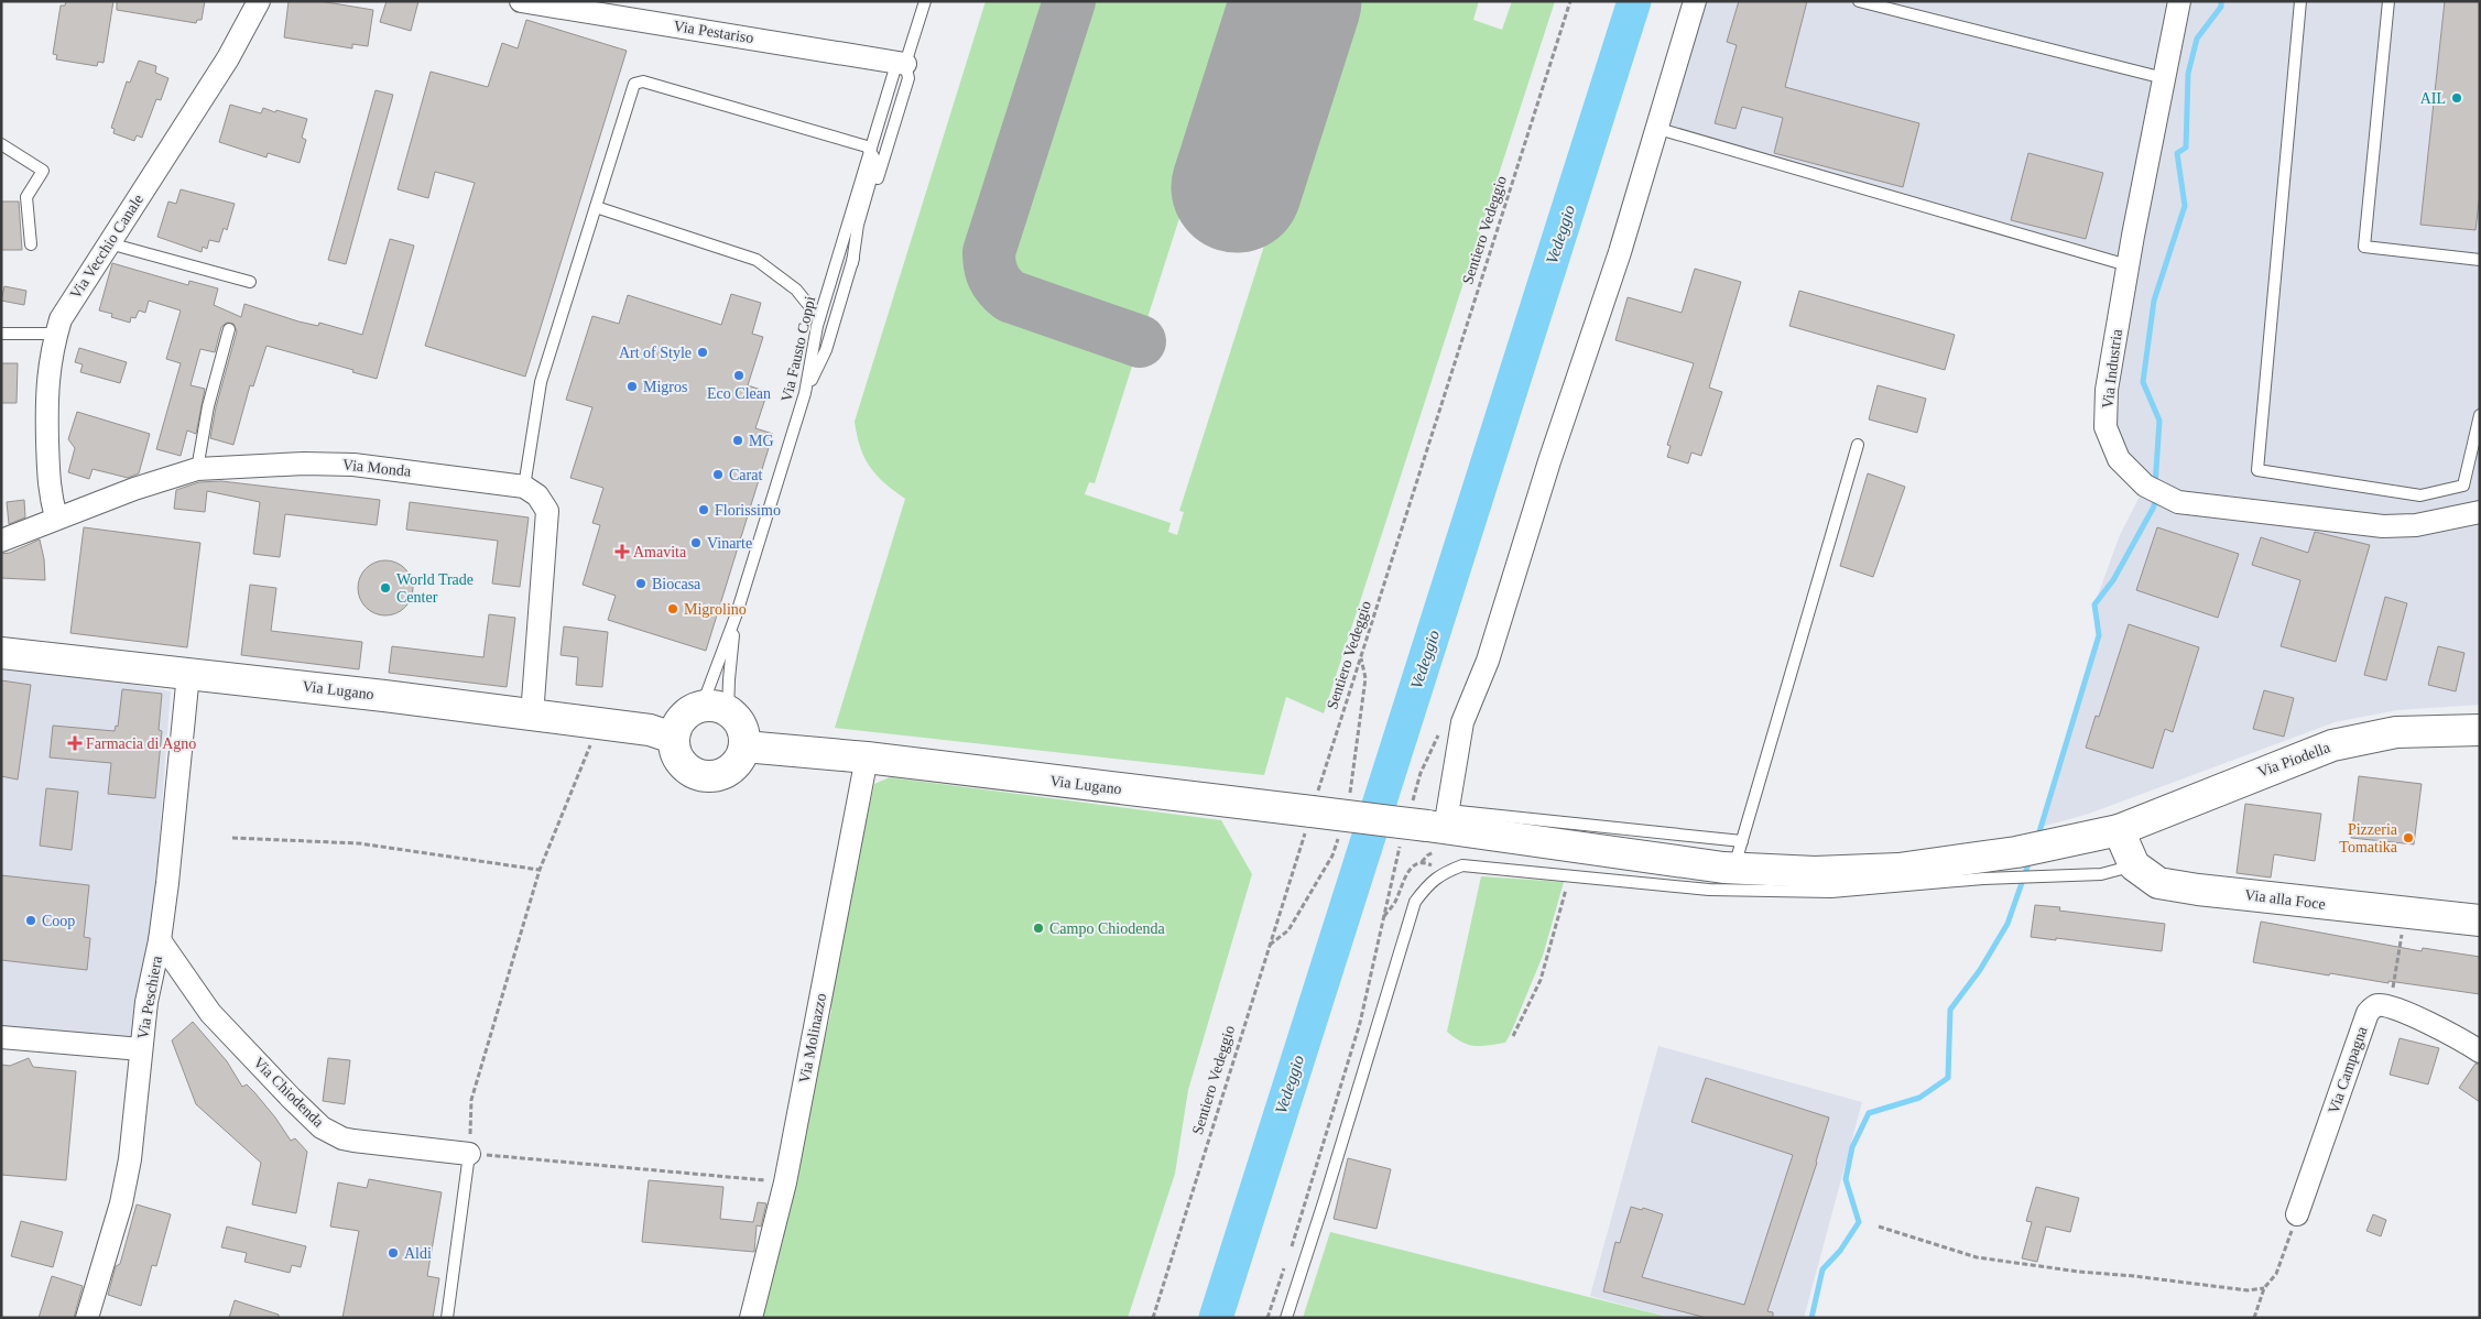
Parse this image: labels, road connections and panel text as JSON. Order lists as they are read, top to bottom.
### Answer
{
  "streets": {
    "main road": ["Via Lugano", "Via Piodella", "Via alla Foce"],
    "street": [
      "Via Pestariso",
      "Via Vecchio Canale",
      "Via Industria",
      "Via Monda",
      "Via Peschiera",
      "Via Molinazzo",
      "Via Campagna",
      "Via Chiodenda"
    ],
    "lane": ["Via Fausto Coppi"],
    "path": ["Sentiero Vedeggio"]
  },
  "crossings": [
    ["Via Pestariso", "Via Fausto Coppi"],
    ["Sentiero Vedeggio", "Via Lugano"],
    ["Via Vecchio Canale", "Via Monda"],
    ["Via Fausto Coppi", "Via Lugano"],
    ["Via Lugano", "Via Piodella"],
    ["Via Lugano", "Via Peschiera"],
    ["Via Lugano", "Via Molinazzo"],
    ["Via Peschiera", "Via Chiodenda"]
  ],
  "water": ["Vedeggio"],
  "places": {
    "other": [
      "AIL",
      "Art of Style",
      "Eco Clean",
      "Migros",
      "MG",
      "Carat",
      "Florissimo",
      "Vinarte",
      "Biocasa",
      "World Trade Center",
      "Migrolino",
      "Pizzeria Tomatika",
      "Coop",
      "Campo Chiodenda",
      "Aldi"
    ],
    "health": ["Amavita", "Farmacia di Agno"]
  }
}
